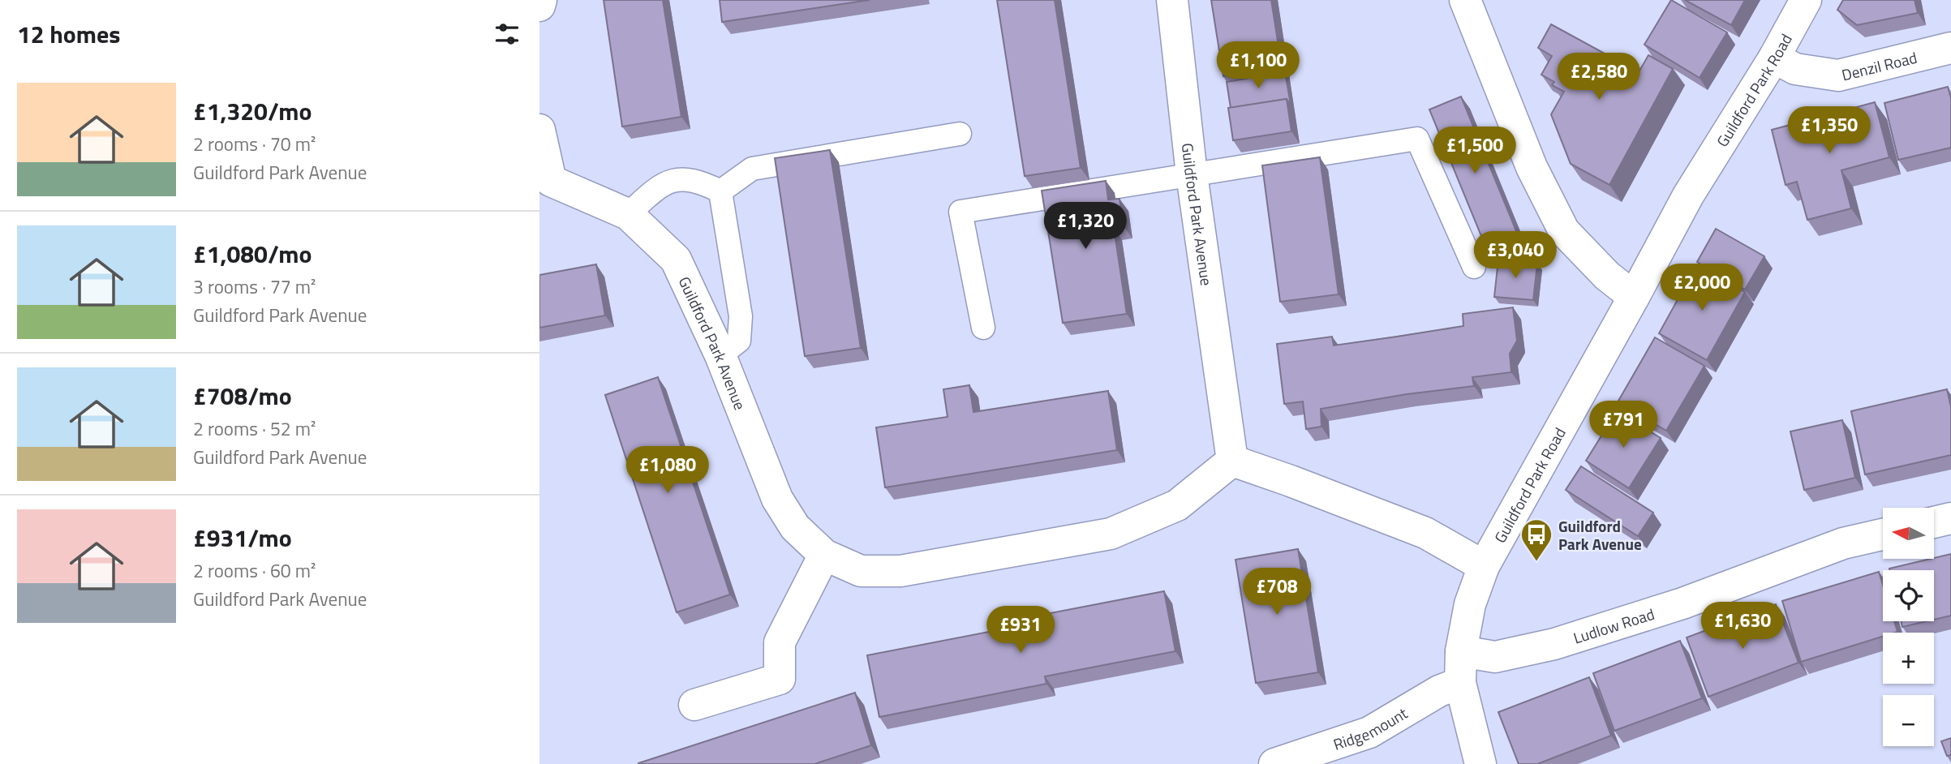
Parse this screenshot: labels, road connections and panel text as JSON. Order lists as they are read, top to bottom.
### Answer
{
  "streets": {
    "street": [
      "Denzil Road",
      "Guildford Park Road",
      "Guildford Park Avenue",
      "Ludlow Road",
      "Ridgemount"
    ]
  },
  "crossings": [
    ["Denzil Road", "Guildford Park Road"],
    ["Guildford Park Road", "Ludlow Road"],
    ["Guildford Park Road", "Ridgemount"]
  ],
  "places": {
    "bus stop": ["Guildford Park Avenue"]
  },
  "north": "left",
  "page": {
    "heading": "12 homes",
    "price": [
      "£1,100",
      "£2,580",
      "£1,350",
      "£1,500",
      "£1,320",
      "£3,040",
      "£2,000",
      "£791",
      "£1,080",
      "£708",
      "£1,630",
      "£931"
    ],
    "list": [
      {
        "name": "£1,320/mo",
        "note": "2 rooms · 70 m² · Guildford Park Avenue"
      },
      {
        "name": "£1,080/mo",
        "note": "3 rooms · 77 m² · Guildford Park Avenue"
      },
      {
        "name": "£708/mo",
        "note": "2 rooms · 52 m² · Guildford Park Avenue"
      },
      {
        "name": "£931/mo",
        "note": "2 rooms · 60 m² · Guildford Park Avenue"
      }
    ],
    "map_buttons": ["+", "−"]
  }
}
